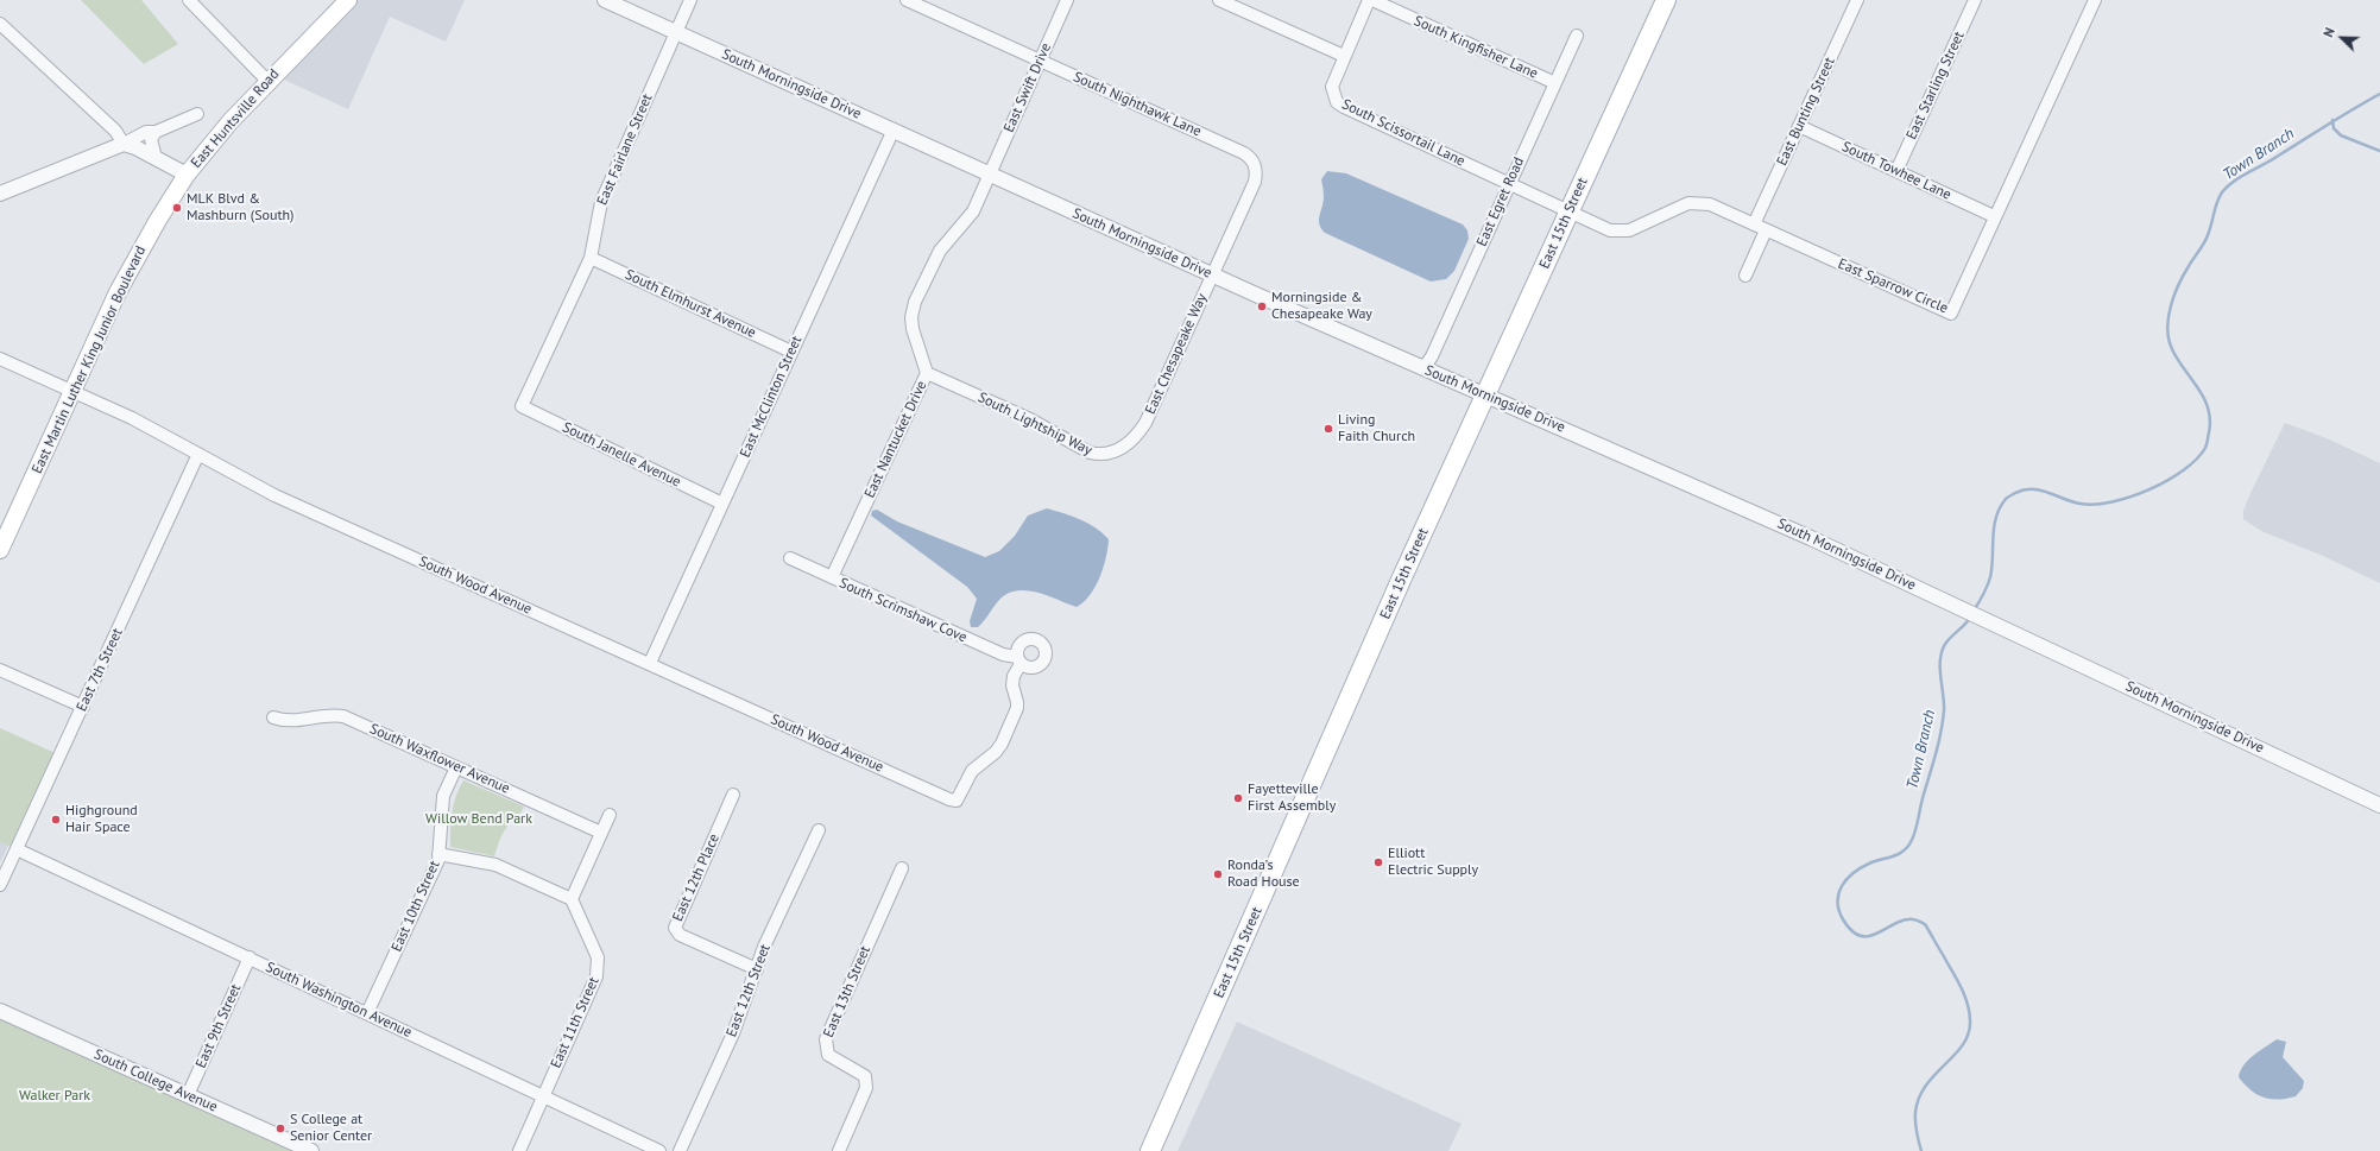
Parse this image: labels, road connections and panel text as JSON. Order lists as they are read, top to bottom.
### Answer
{
  "streets": {
    "main road": ["East Huntsville Road", "East 15th Street", "East Martin Luther King Junior Boulevard"],
    "street": [
      "South Kingfisher Lane",
      "South Morningside Drive",
      "East Starling Street",
      "East Swift Drive",
      "South Nighthawk Lane",
      "East Bunting Street",
      "South Scissortail Lane",
      "East Fairlane Street",
      "South Towhee Lane",
      "East Egret Road",
      "East Sparrow Circle",
      "South Elmhurst Avenue",
      "East Chesapeake Way",
      "East McClinton Street",
      "South Lightship Way",
      "East Nantucket Drive",
      "South Janelle Avenue",
      "South Wood Avenue",
      "South Scrimshaw Cove",
      "East 7th Street",
      "South Waxflower Avenue",
      "East 12th Place",
      "East 10th Street",
      "East 12th Street",
      "East 13th Street",
      "South Washington Avenue",
      "East 11th Street",
      "East 9th Street",
      "South College Avenue"
    ]
  },
  "crossings": [
    ["South Kingfisher Lane", "South Scissortail Lane"],
    ["South Kingfisher Lane", "East Egret Road"],
    ["South Morningside Drive", "East Swift Drive"],
    ["South Morningside Drive", "South Nighthawk Lane"],
    ["South Morningside Drive", "East Fairlane Street"],
    ["South Morningside Drive", "East Egret Road"],
    ["South Morningside Drive", "East 15th Street"],
    ["South Morningside Drive", "East Chesapeake Way"],
    ["South Morningside Drive", "East McClinton Street"],
    ["South Morningside Drive", "East Nantucket Drive"],
    ["East Starling Street", "South Towhee Lane"],
    ["East Swift Drive", "South Nighthawk Lane"],
    ["East Swift Drive", "East Nantucket Drive"],
    ["South Nighthawk Lane", "East Chesapeake Way"],
    ["East Bunting Street", "South Towhee Lane"],
    ["East Bunting Street", "East Sparrow Circle"],
    ["East Huntsville Road", "East Martin Luther King Junior Boulevard"],
    ["South Scissortail Lane", "East Egret Road"],
    ["South Scissortail Lane", "East 15th Street"],
    ["South Scissortail Lane", "East Sparrow Circle"],
    ["East Fairlane Street", "South Elmhurst Avenue"],
    ["East Fairlane Street", "South Janelle Avenue"],
    ["South Towhee Lane", "East Sparrow Circle"],
    ["East 15th Street", "East Sparrow Circle"],
    ["South Elmhurst Avenue", "East McClinton Street"],
    ["East Chesapeake Way", "South Lightship Way"],
    ["East Martin Luther King Junior Boulevard", "South Wood Avenue"],
    ["East McClinton Street", "South Janelle Avenue"],
    ["East McClinton Street", "South Wood Avenue"],
    ["South Lightship Way", "East Nantucket Drive"],
    ["East Nantucket Drive", "South Scrimshaw Cove"],
    ["South Wood Avenue", "South Scrimshaw Cove"],
    ["South Wood Avenue", "East 7th Street"],
    ["East 7th Street", "South Washington Avenue"],
    ["South Waxflower Avenue", "East 10th Street"],
    ["East 12th Place", "East 12th Street"],
    ["East 10th Street", "South Washington Avenue"],
    ["South Washington Avenue", "East 11th Street"],
    ["South Washington Avenue", "East 9th Street"],
    ["East 9th Street", "South College Avenue"]
  ],
  "water": ["Town Branch"],
  "parks": ["Willow Bend Park", "Walker Park"],
  "places": [
    "MLK Blvd & Mashburn (South)",
    "Morningside & Chesapeake Way",
    "Living Faith Church",
    "Fayetteville First Assembly",
    "Highground Hair Space",
    "Elliott Electric Supply",
    "Ronda’s Road House",
    "S College at Senior Center"
  ],
  "north": "top left"
}
